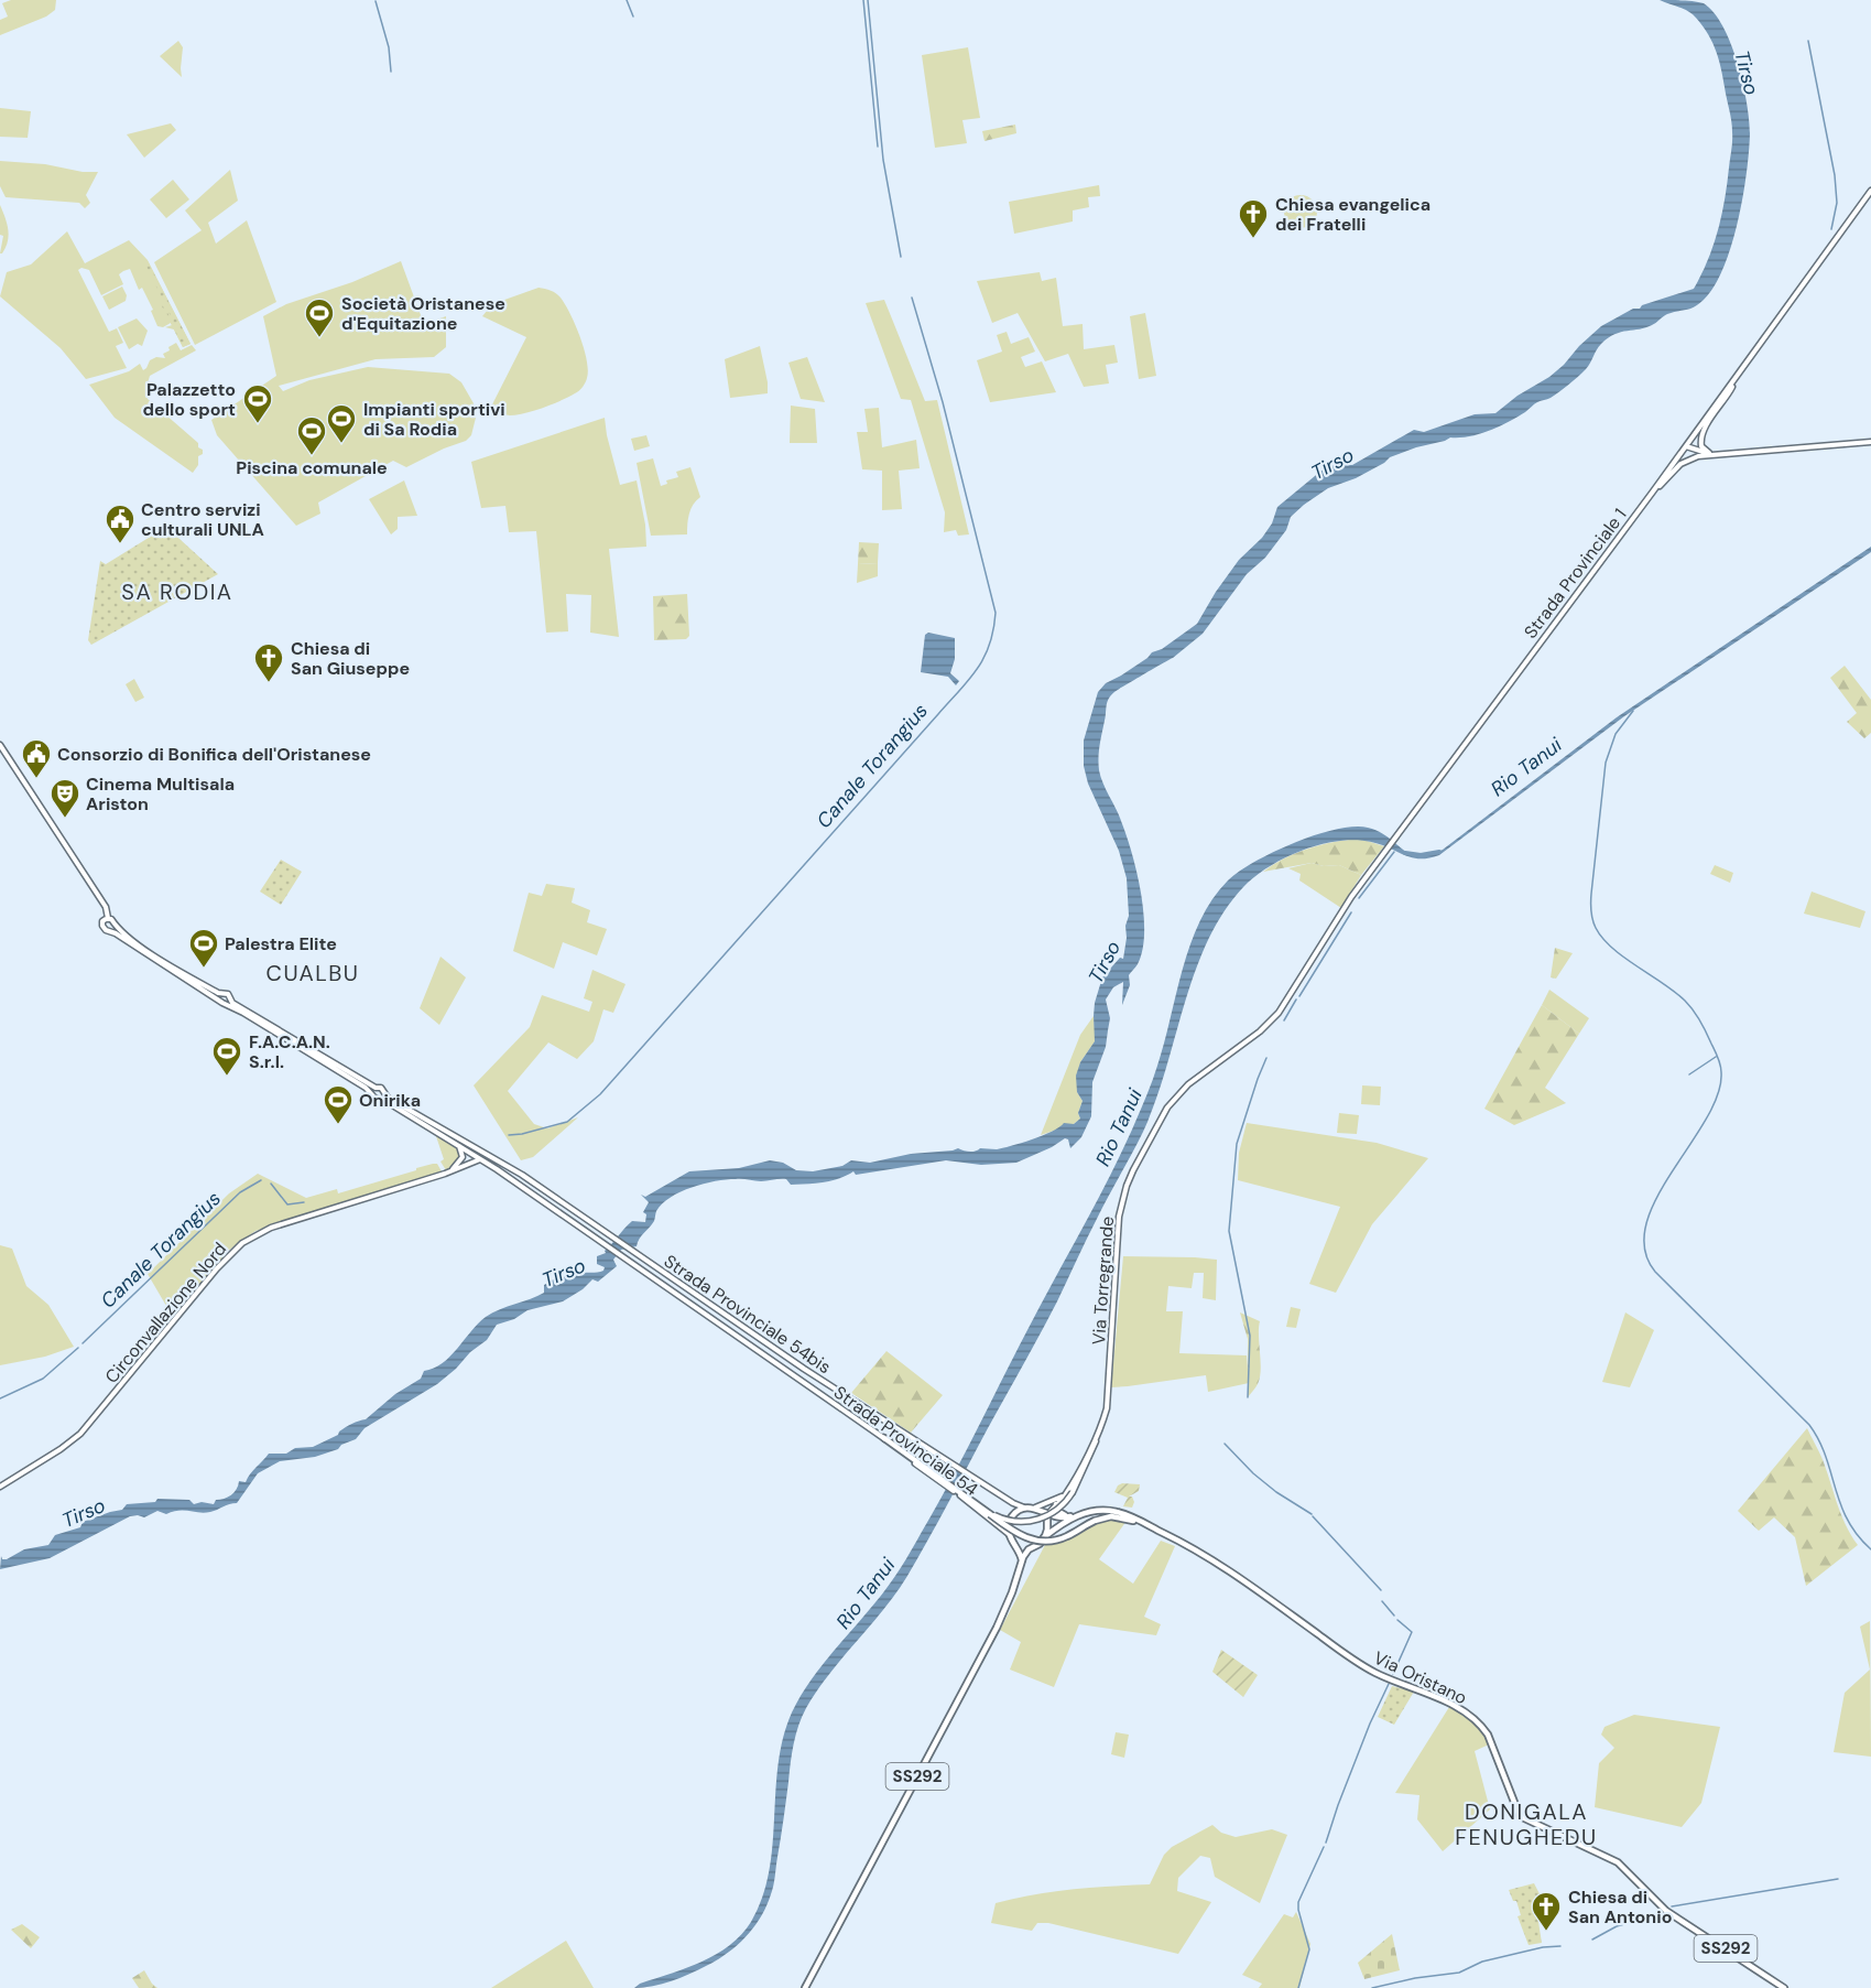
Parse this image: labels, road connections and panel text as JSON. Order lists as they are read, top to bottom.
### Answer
{
  "streets": {
    "main road": [
      "Strada Provinciale 1",
      "Via Torregrande",
      "Circonvallazione Nord",
      "Strada Provinciale 54bis",
      "Strada Provinciale 54",
      "Via Oristano",
      "SS292"
    ]
  },
  "crossings": [
    ["Strada Provinciale 1", "Via Torregrande"],
    ["Circonvallazione Nord", "Strada Provinciale 54"],
    ["Strada Provinciale 54bis", "Strada Provinciale 54"],
    ["Strada Provinciale 54bis", "Via Oristano"],
    ["Strada Provinciale 54bis", "SS292"],
    ["Strada Provinciale 54", "Via Oristano"],
    ["Strada Provinciale 54", "SS292"],
    ["Via Oristano", "SS292"]
  ],
  "districts": ["SA RODIA", "CUALBU", "DONIGALA FENUGHEDU"],
  "water": ["Tirso", "Canale Torangius", "Rio Tanui"],
  "places": {
    "church": ["Chiesa evangelica dei Fratelli", "Chiesa di San Giuseppe", "Chiesa di San Antonio"],
    "sports": [
      "Società Oristanese d'Equitazione",
      "Palazzetto dello sport",
      "Impianti sportivi di Sa Rodia",
      "Piscina comunale",
      "Palestra Elite",
      "F.A.C.A.N. S.r.l.",
      "Onirika"
    ],
    "public building": ["Centro servizi culturali UNLA", "Consorzio di Bonifica dell'Oristanese"],
    "theatre": ["Cinema Multisala Ariston"]
  }
}
